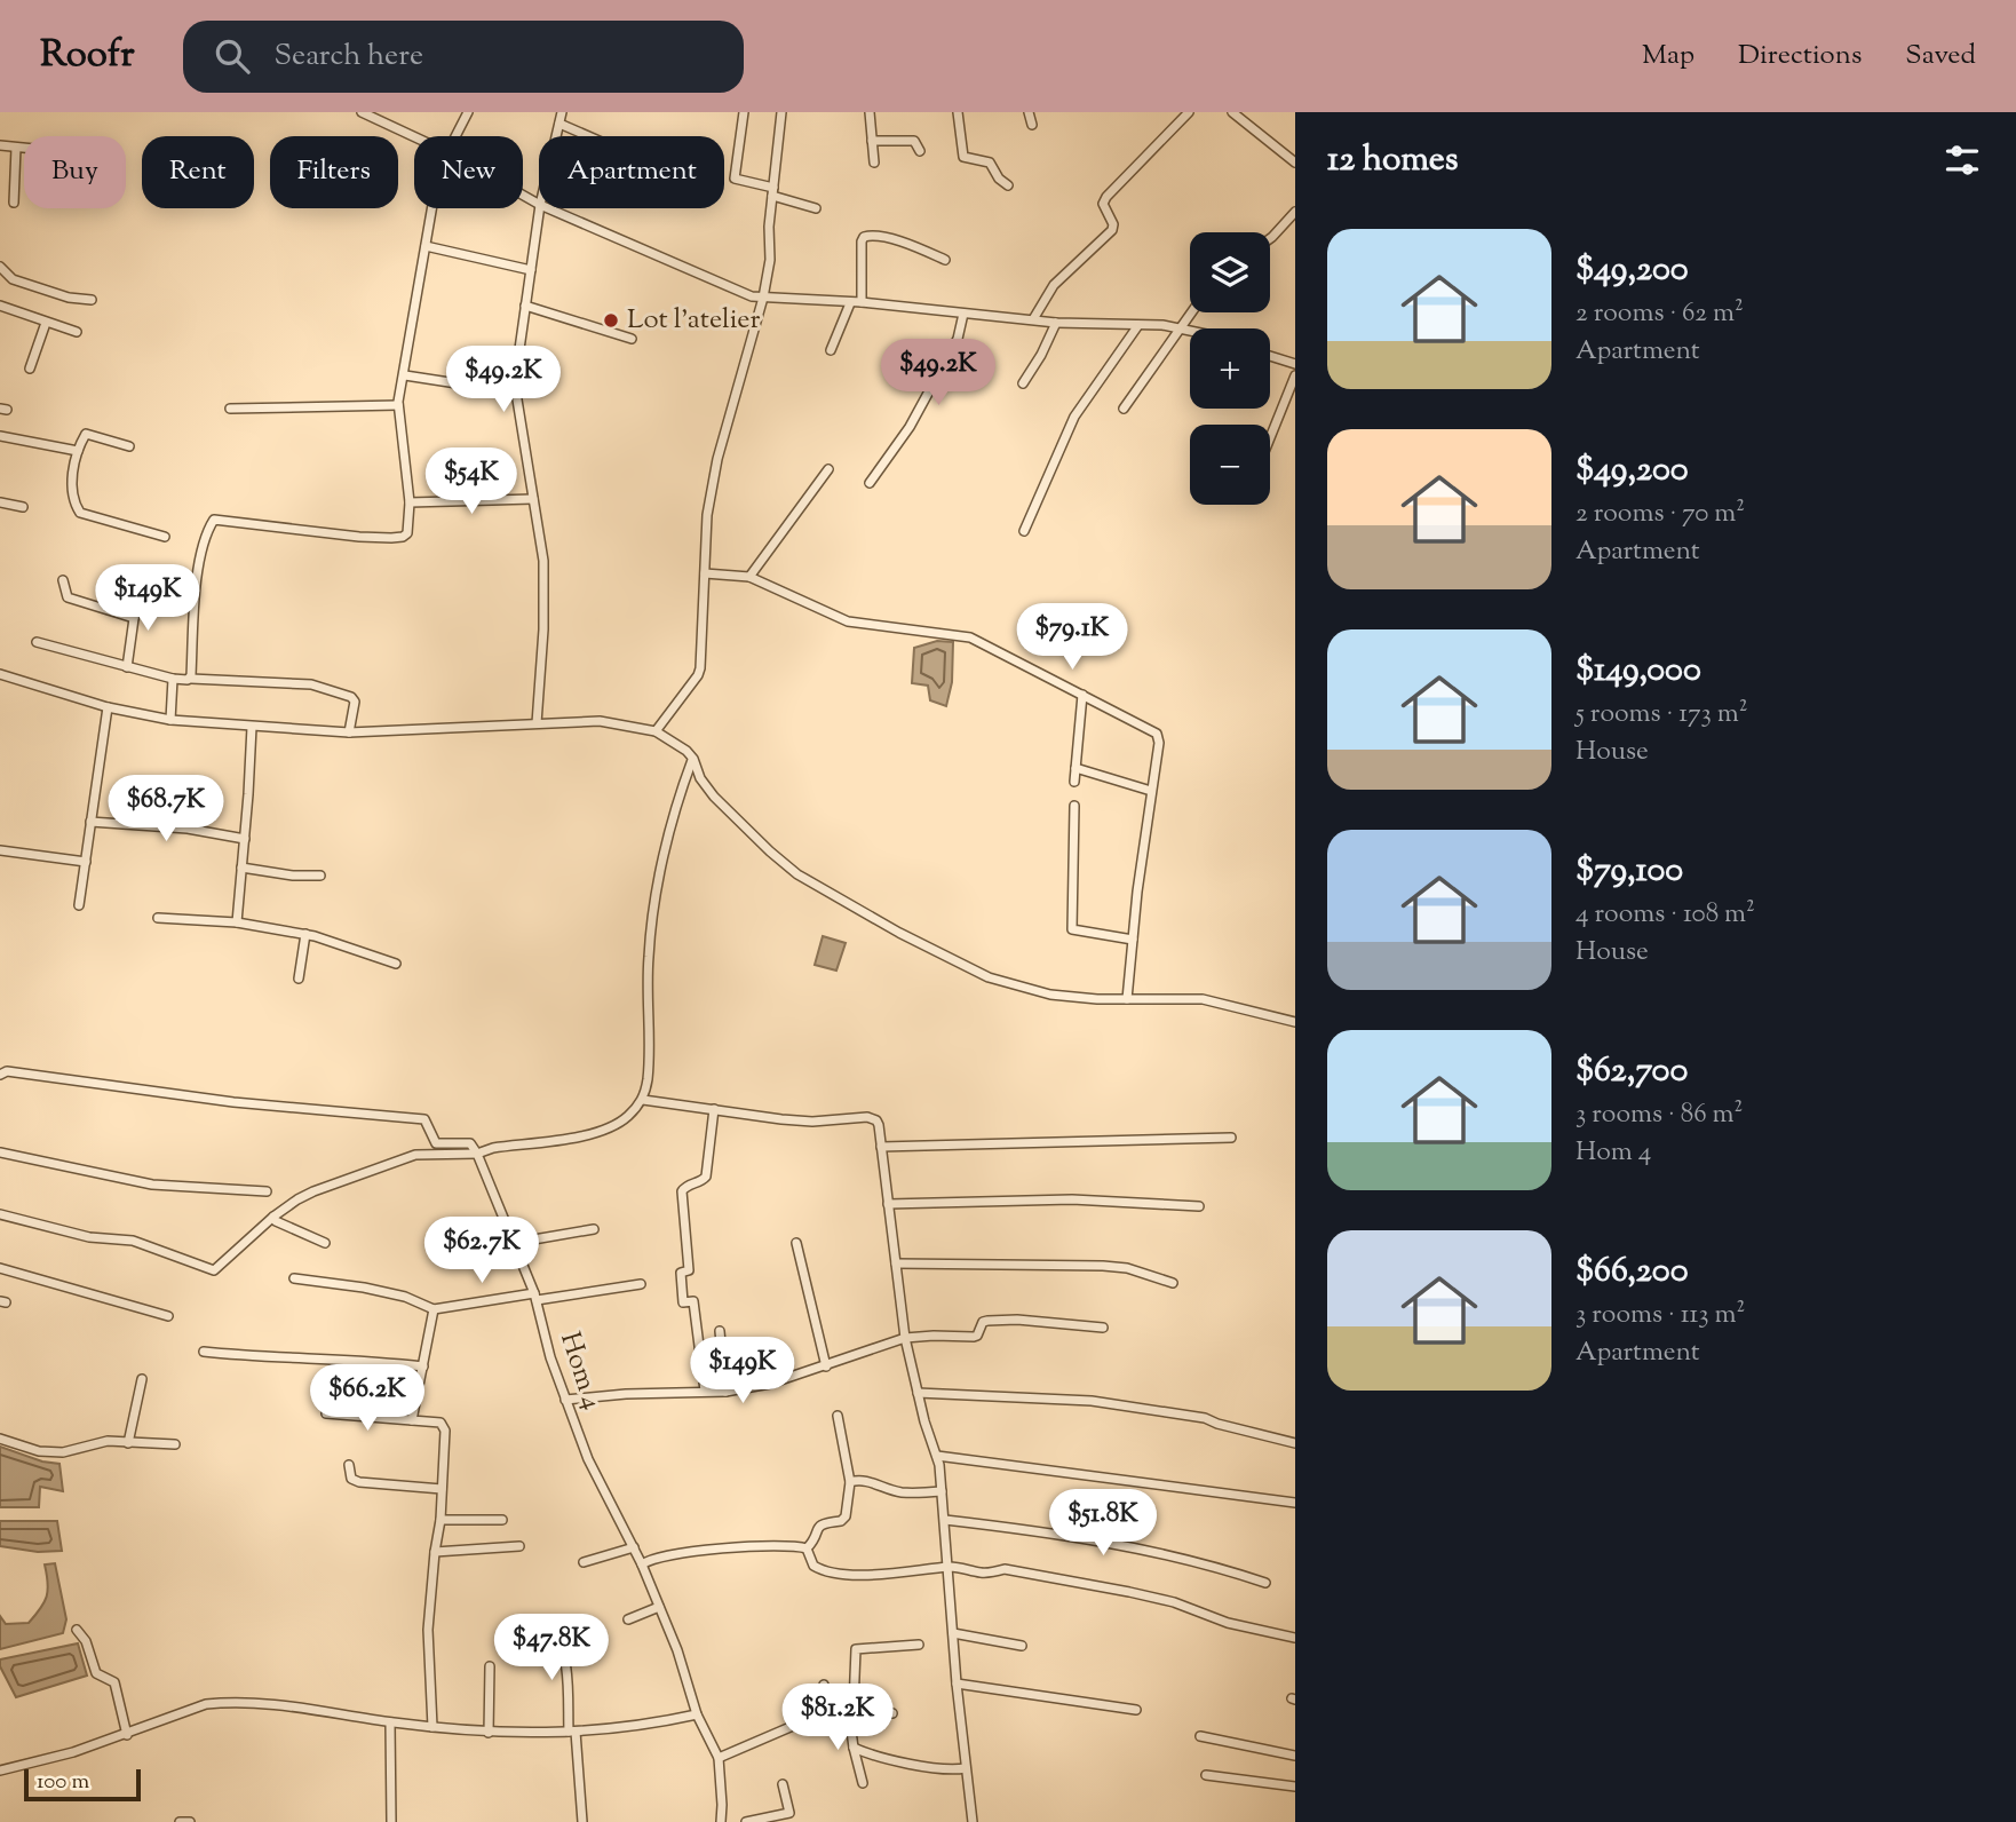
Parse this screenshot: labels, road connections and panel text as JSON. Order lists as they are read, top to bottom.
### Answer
{
  "streets": {
    "street": ["Hom 4"]
  },
  "places": ["Lot l'atelier"],
  "scale_bar": "100 m",
  "page": {
    "header": "Roofr",
    "search": "Search here",
    "nav": ["Map", "Directions", "Saved"],
    "heading": "12 homes",
    "chip": [
      "Buy",
      "Rent",
      "Filters",
      "New",
      "Apartment"
    ],
    "list": [
      {
        "name": "$49,200",
        "note": "2 rooms · 62 m² · Apartment"
      },
      {
        "name": "$49,200",
        "note": "2 rooms · 70 m² · Apartment"
      },
      {
        "name": "$149,000",
        "note": "5 rooms · 173 m² · House"
      },
      {
        "name": "$79,100",
        "note": "4 rooms · 108 m² · House"
      },
      {
        "name": "$62,700",
        "note": "3 rooms · 86 m² · Hom 4"
      },
      {
        "name": "$66,200",
        "note": "3 rooms · 113 m² · Apartment"
      }
    ],
    "map_buttons": ["+", "−"],
    "price": [
      "$49.2K",
      "$49.2K",
      "$54K",
      "$149K",
      "$79.1K",
      "$68.7K",
      "$62.7K",
      "$149K",
      "$66.2K",
      "$51.8K",
      "$47.8K",
      "$81.2K"
    ],
    "scale": "100 m"
  }
}
